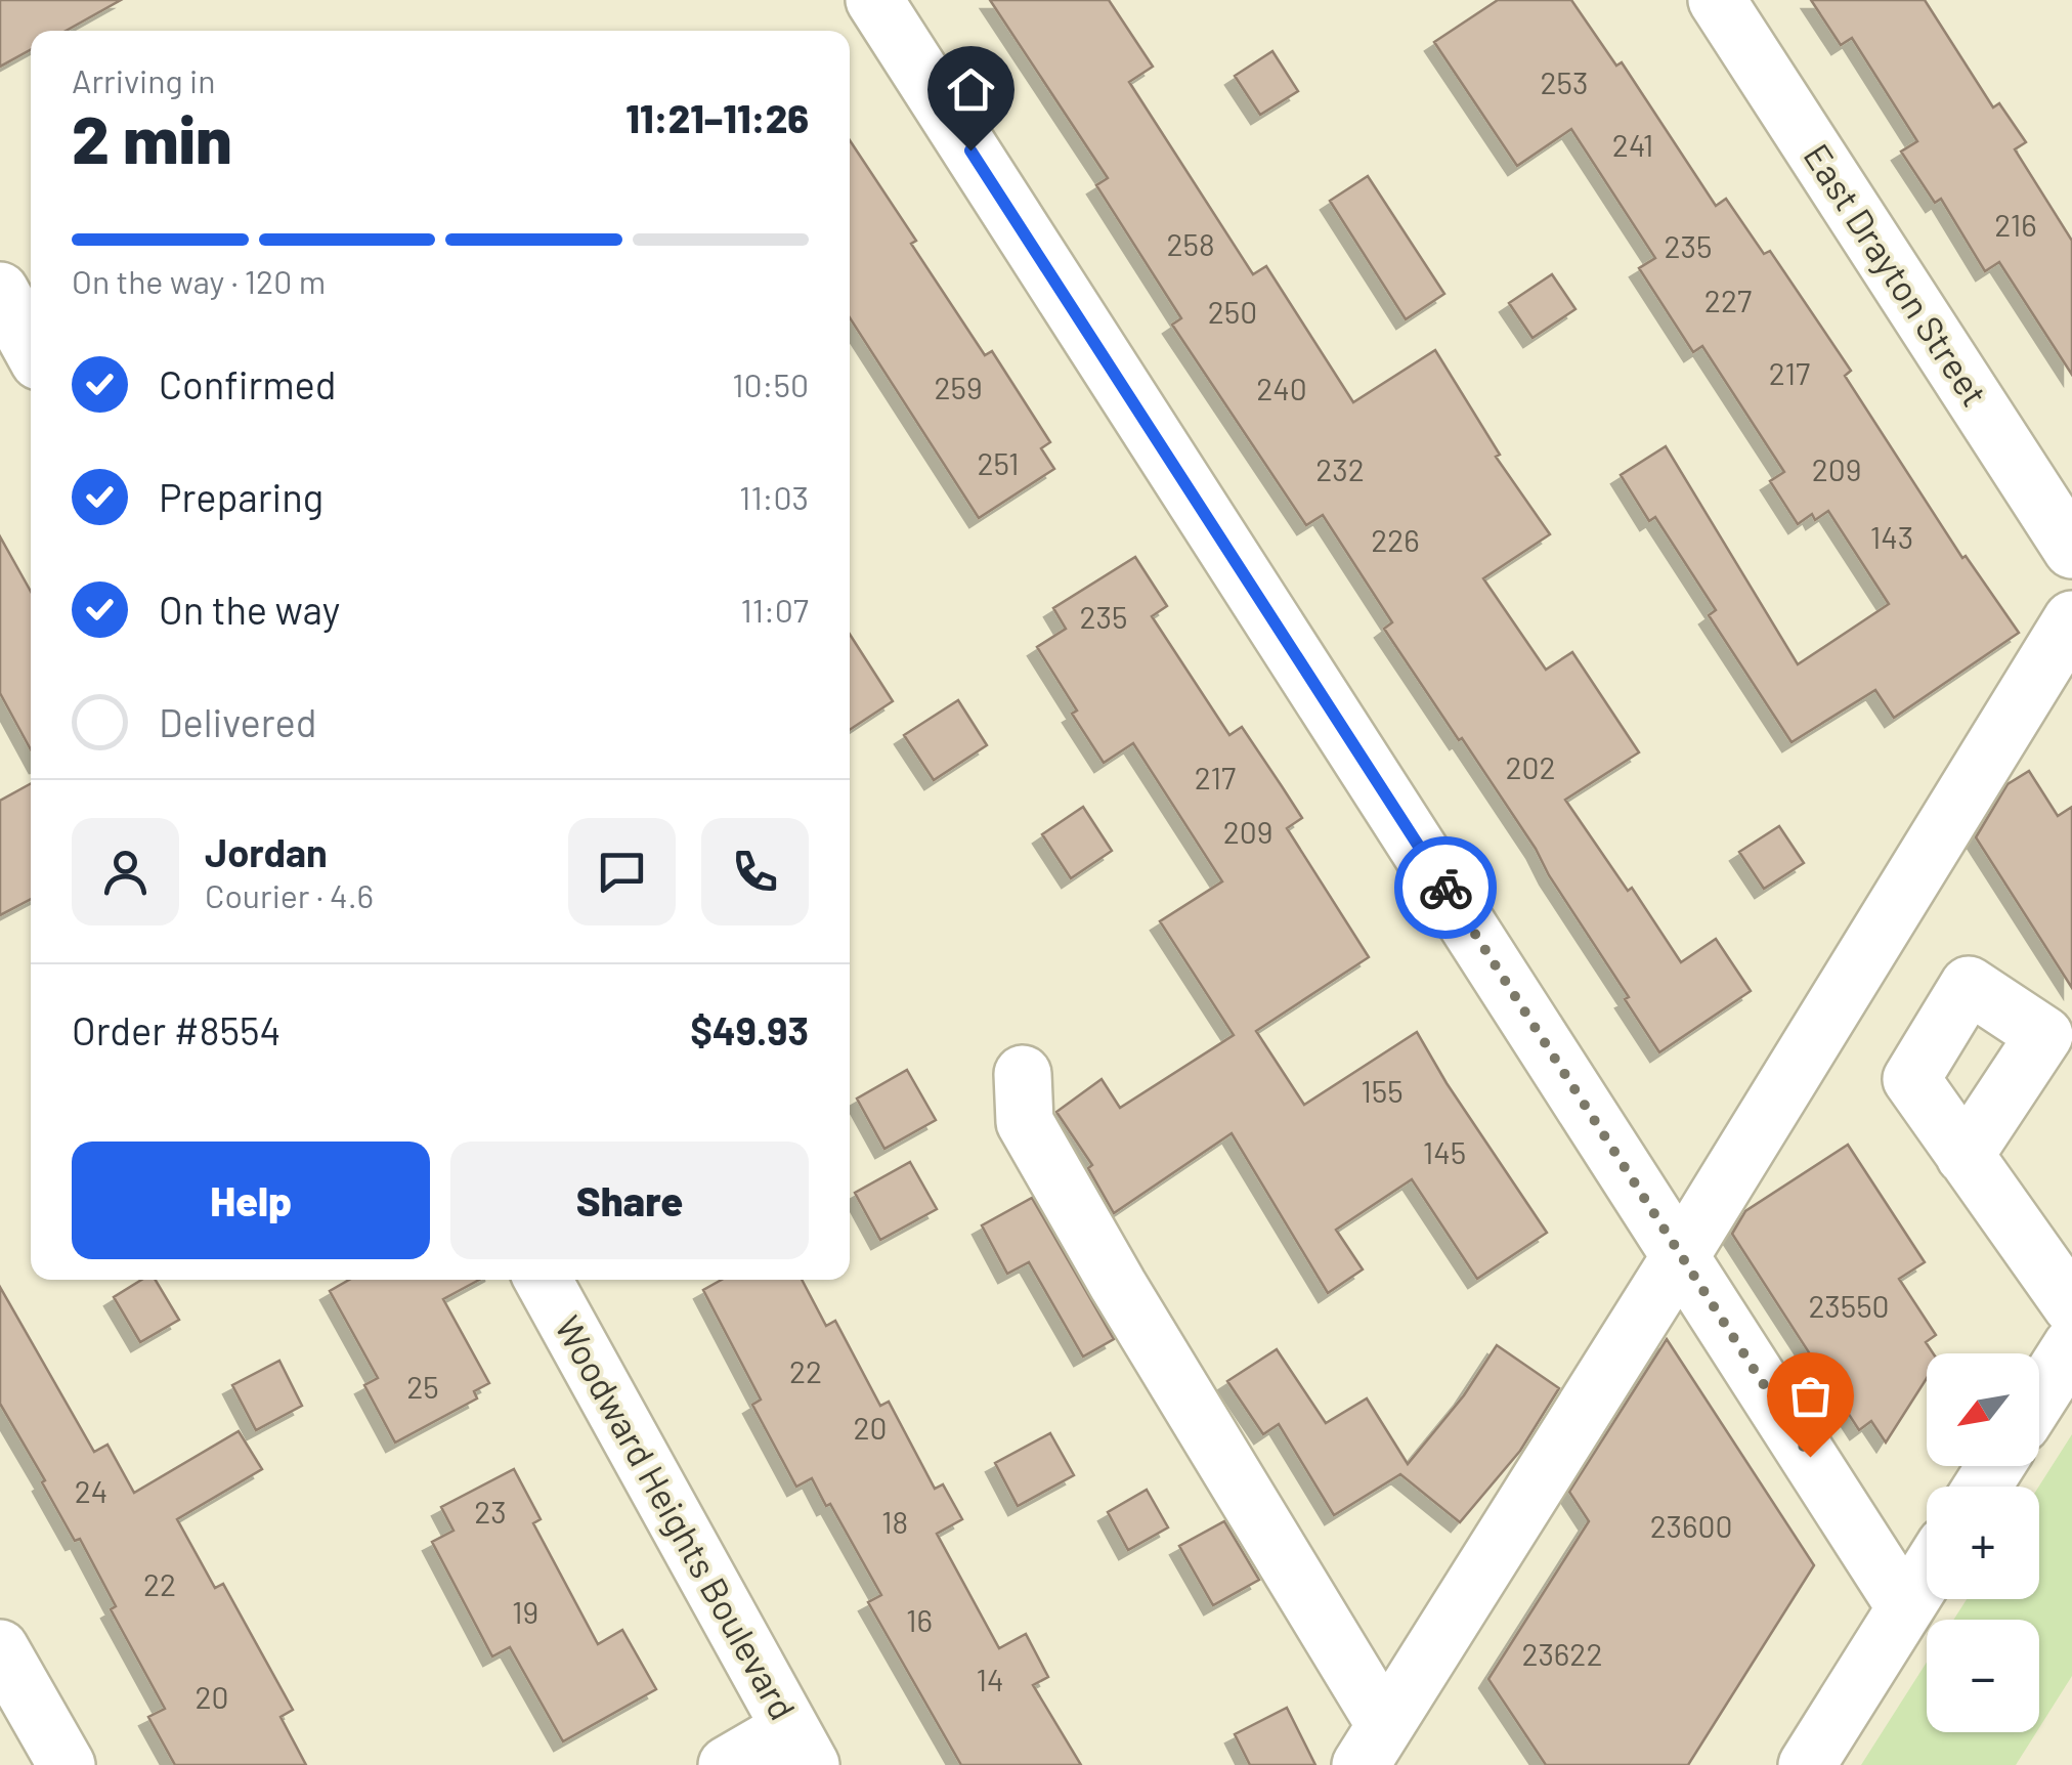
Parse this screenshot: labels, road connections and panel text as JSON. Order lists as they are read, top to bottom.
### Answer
{
  "streets": {
    "street": ["East Drayton Street", "Woodward Heights Boulevard"]
  },
  "house_numbers": [
    "253",
    "241",
    "216",
    "258",
    "235",
    "227",
    "250",
    "217",
    "259",
    "240",
    "251",
    "232",
    "209",
    "143",
    "226",
    "235",
    "202",
    "217",
    "209",
    "155",
    "145",
    "23550",
    "22",
    "25",
    "20",
    "24",
    "23",
    "18",
    "23600",
    "22",
    "19",
    "16",
    "23622",
    "14",
    "20"
  ],
  "north": "bottom left",
  "page": {
    "heading": ["2 min", "Arriving in", "11:21–11:26"],
    "panel": [
      "Jordan",
      "Courier · 4.6",
      "Order #8554",
      "$49.93"
    ],
    "bar": "On the way · 120 m",
    "list": [
      ["Confirmed", "10:50"],
      ["Preparing", "11:03"],
      ["On the way", "11:07"],
      "Delivered"
    ],
    "buttons": ["Help", "Share"],
    "map_buttons": ["+", "−"]
  }
}
